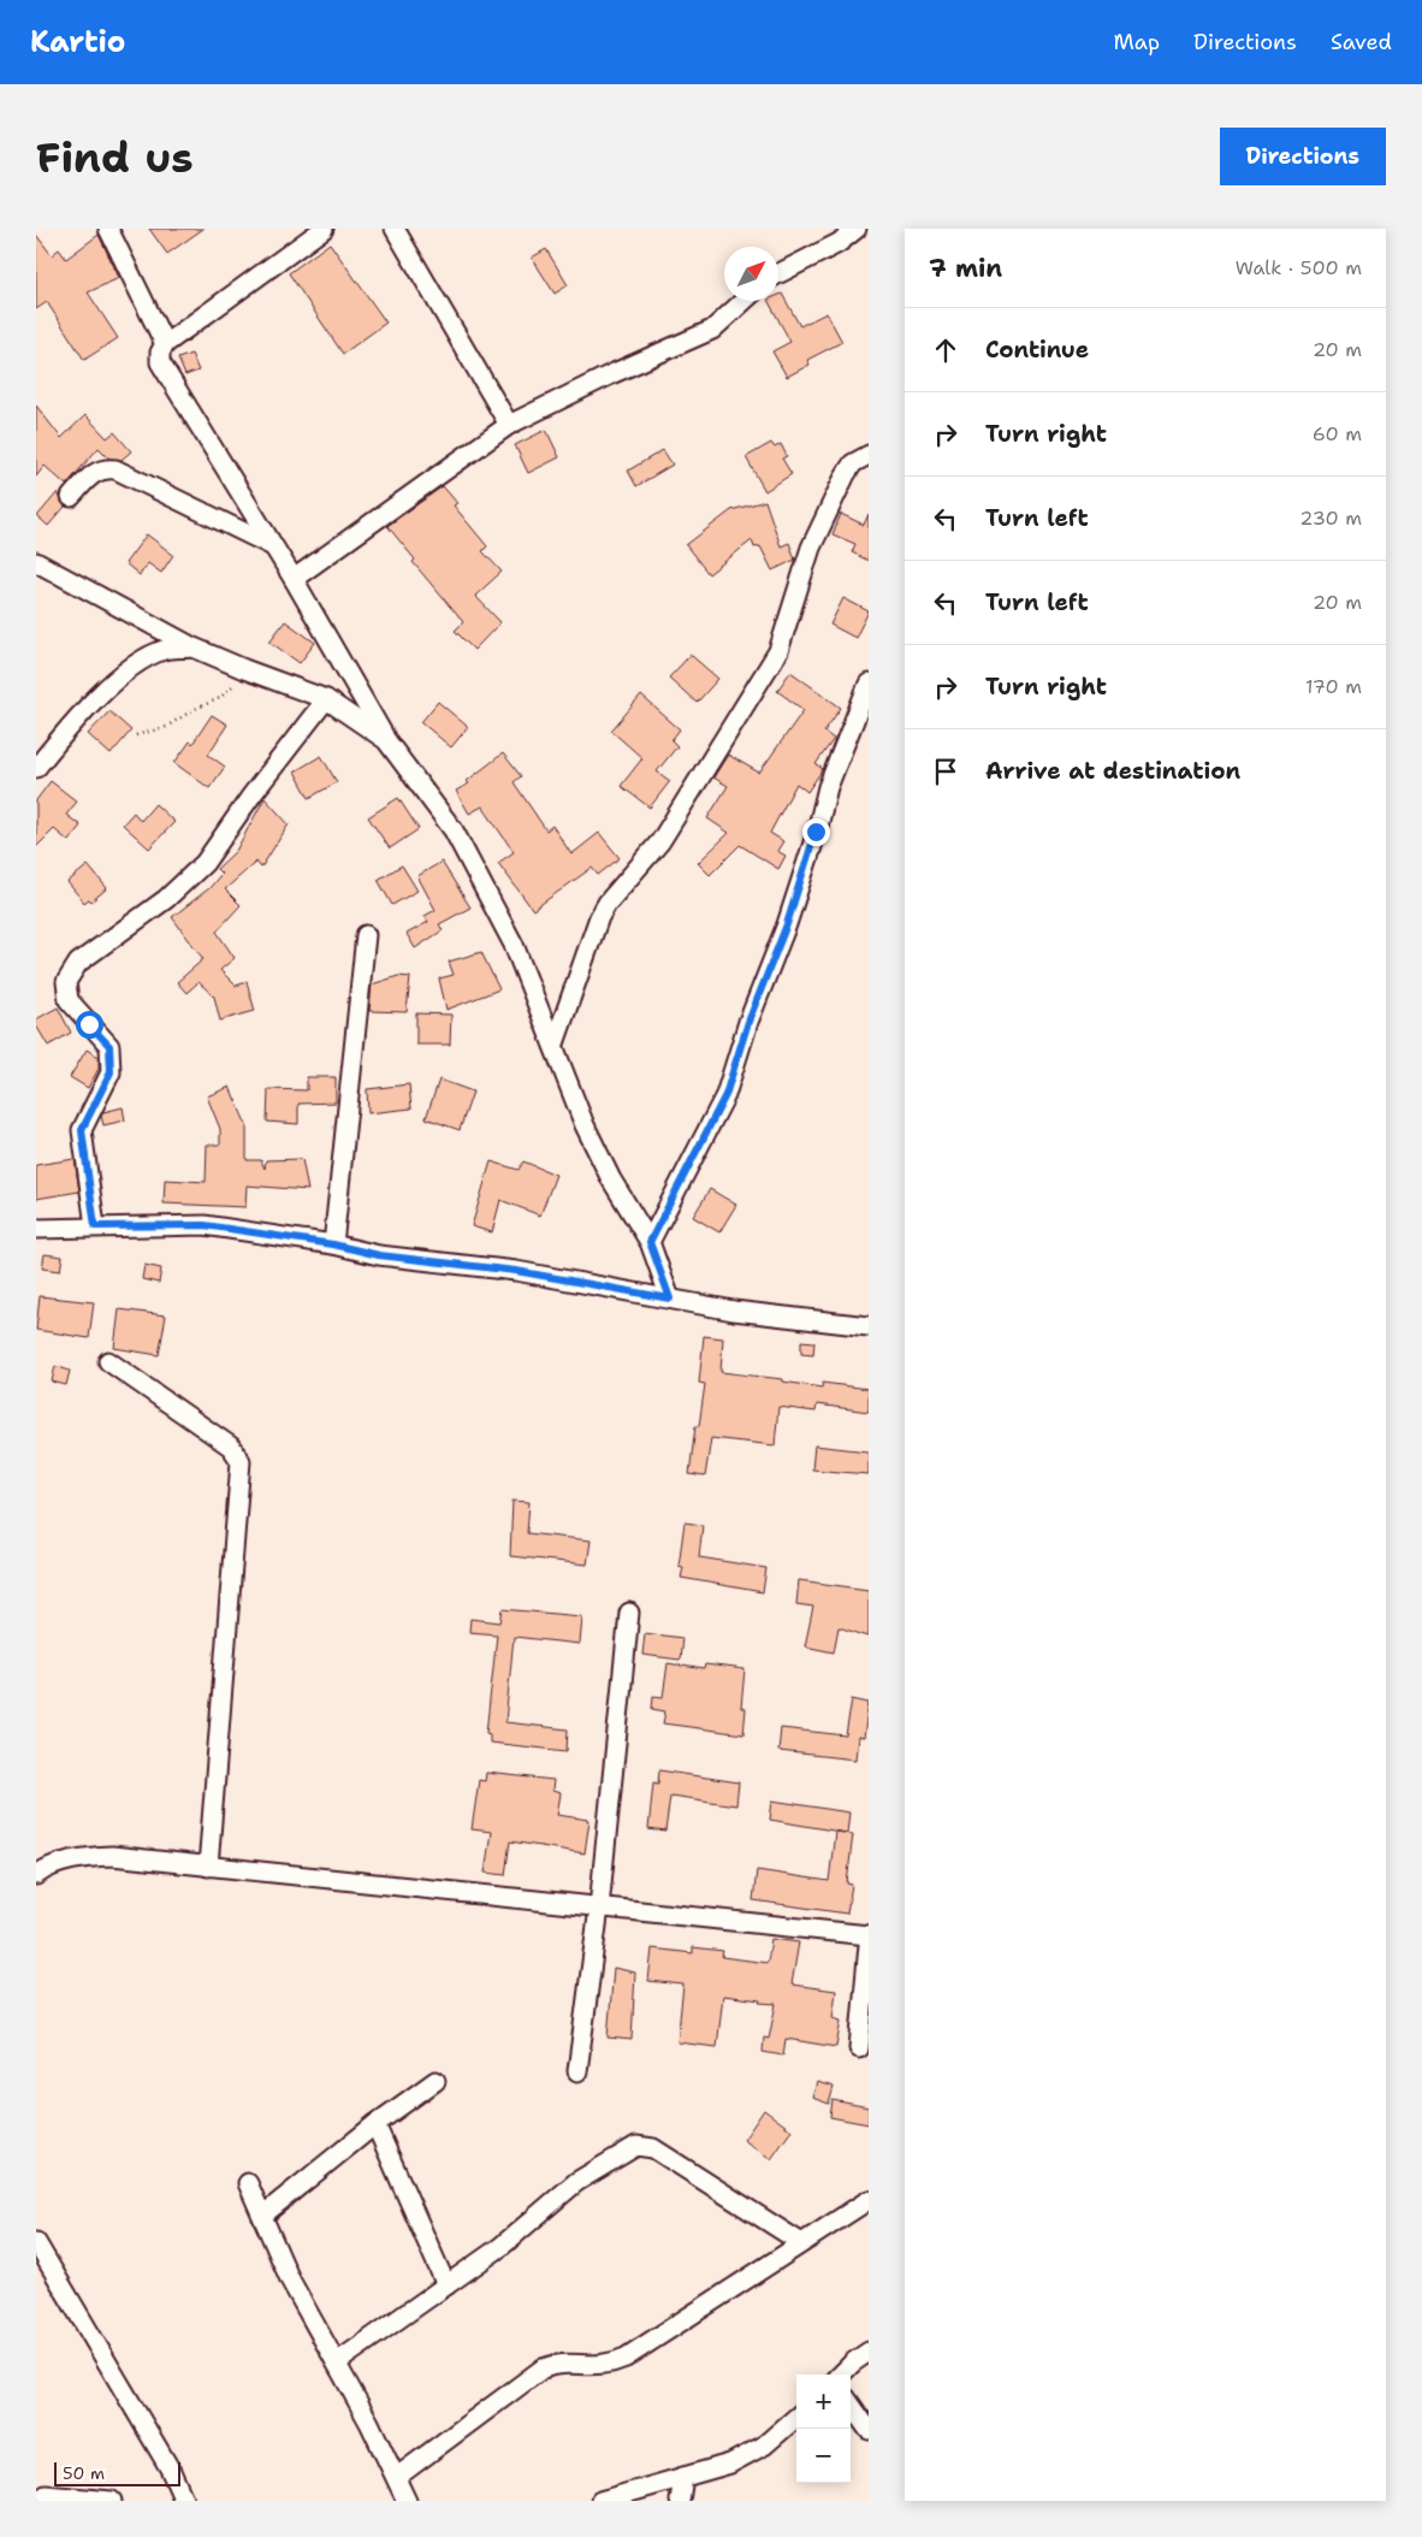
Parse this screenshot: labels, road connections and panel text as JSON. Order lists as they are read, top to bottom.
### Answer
{
  "scale_bar": "50 m",
  "north": "top right",
  "page": {
    "header": "Kartio",
    "nav": ["Map", "Directions", "Saved"],
    "buttons": "Directions",
    "title": "Find us",
    "heading": ["7 min", "Walk · 500 m"],
    "list": [
      ["Continue", "20 m"],
      ["Turn right", "60 m"],
      ["Turn left", "230 m"],
      ["Turn left", "20 m"],
      ["Turn right", "170 m"],
      "Arrive at destination"
    ],
    "map_buttons": ["+", "−"],
    "scale": "50 m"
  }
}
